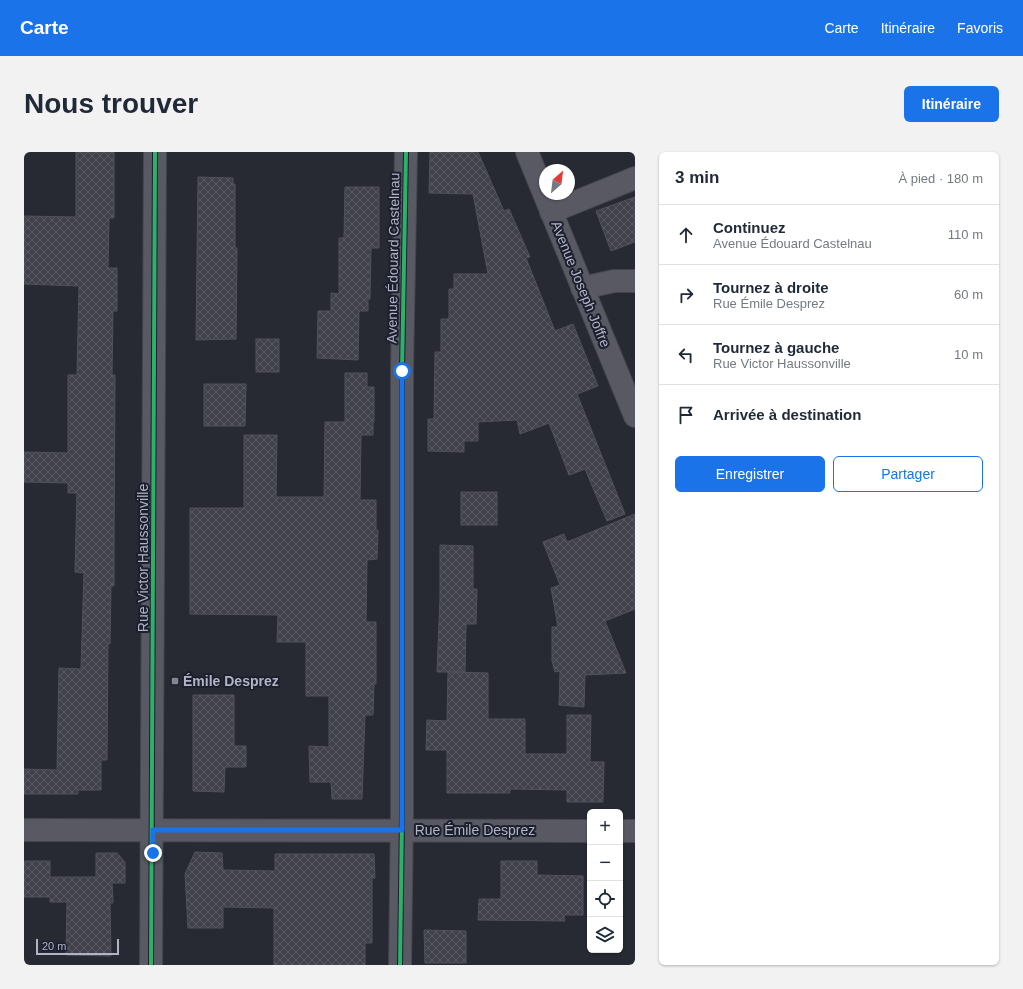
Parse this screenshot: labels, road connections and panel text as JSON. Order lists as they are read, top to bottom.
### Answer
{
  "streets": {
    "street": [
      "Avenue Édouard Castelnau",
      "Avenue Joseph Joffre",
      "Rue Victor Haussonville",
      "Rue Émile Desprez"
    ]
  },
  "crossings": [
    ["Avenue Édouard Castelnau", "Rue Émile Desprez"],
    ["Rue Victor Haussonville", "Rue Émile Desprez"]
  ],
  "places": {
    "transit": ["Émile Desprez"]
  },
  "scale_bar": "20 m",
  "north": "top right",
  "page": {
    "header": "Carte",
    "nav": ["Carte", "Itinéraire", "Favoris"],
    "buttons": [
      "Itinéraire",
      ["Enregistrer", "Partager"]
    ],
    "title": "Nous trouver",
    "heading": ["3 min", "À pied · 180 m"],
    "list": [
      ["Continuez", "Avenue Édouard Castelnau", "110 m"],
      ["Tournez à droite", "Rue Émile Desprez", "60 m"],
      ["Tournez à gauche", "Rue Victor Haussonville", "10 m"],
      "Arrivée à destination"
    ],
    "map_buttons": ["+", "−"],
    "scale": "20 m"
  }
}
